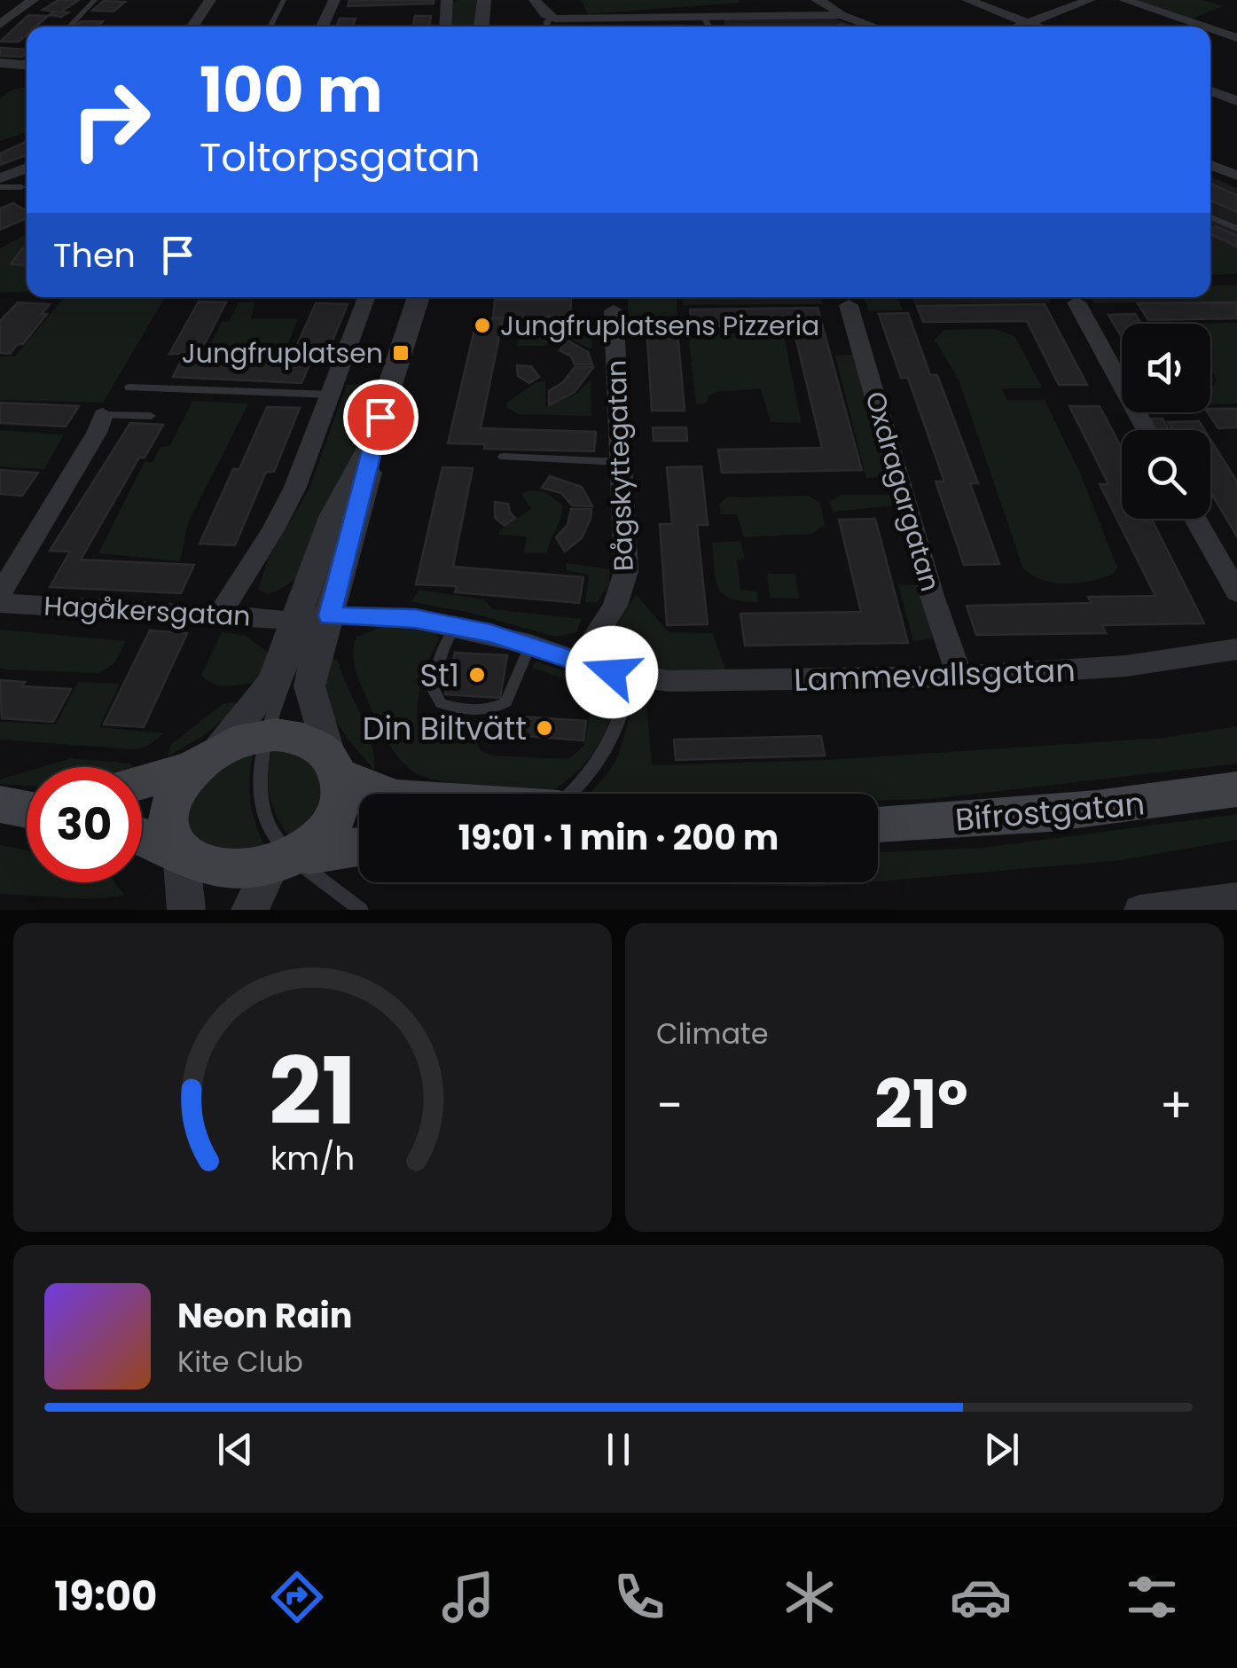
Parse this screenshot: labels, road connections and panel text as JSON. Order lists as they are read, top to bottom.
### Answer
{
  "streets": {
    "main road": ["Bifrostgatan"],
    "street": [
      "Bågskyttegatan",
      "Oxdragargatan",
      "Hagåkersgatan",
      "Lammevallsgatan"
    ]
  },
  "crossings": [
    ["Bågskyttegatan", "Lammevallsgatan"],
    ["Oxdragargatan", "Lammevallsgatan"]
  ],
  "places": {
    "other": ["Jungfruplatsens Pizzeria", "St1", "Din Biltvätt"],
    "transit": ["Jungfruplatsen"]
  },
  "page": {
    "turn": ["100 m", "Toltorpsgatan"],
    "then": "Then",
    "limit": "30",
    "trip": "19:01 · 1 min · 200 m",
    "tile": "Climate",
    "heat": ["−", "21°", "+"],
    "song": ["Neon Rain", "Kite Club"],
    "tabs": "19:00",
    "gauge": ["21", "km/h"]
  }
}
